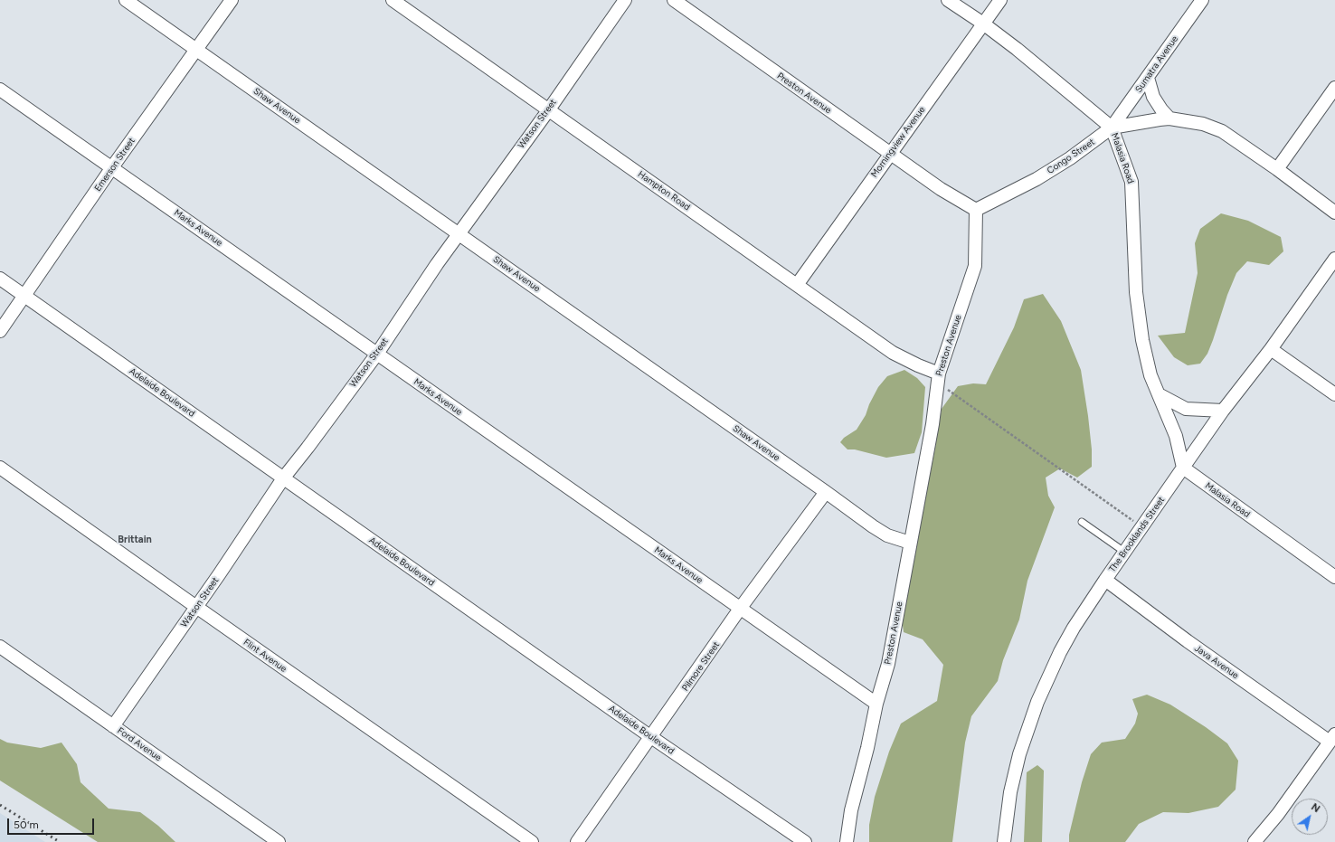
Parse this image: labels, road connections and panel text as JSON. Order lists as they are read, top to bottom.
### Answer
{
  "streets": {
    "street": [
      "Sumatra Avenue",
      "Preston Avenue",
      "Shaw Avenue",
      "Watson Street",
      "Morningview Avenue",
      "Congo Street",
      "Malasia Road",
      "Emerson Street",
      "Hampton Road",
      "Marks Avenue",
      "Adelaide Boulevard",
      "The Brooklands Street",
      "Flint Avenue",
      "Java Avenue",
      "Pilmore Street",
      "Ford Avenue"
    ]
  },
  "crossings": [
    ["Sumatra Avenue", "Congo Street"],
    ["Sumatra Avenue", "Malasia Road"],
    ["Preston Avenue", "Shaw Avenue"],
    ["Preston Avenue", "Morningview Avenue"],
    ["Preston Avenue", "Congo Street"],
    ["Preston Avenue", "Hampton Road"],
    ["Preston Avenue", "Marks Avenue"],
    ["Shaw Avenue", "Watson Street"],
    ["Shaw Avenue", "Emerson Street"],
    ["Shaw Avenue", "Pilmore Street"],
    ["Watson Street", "Hampton Road"],
    ["Watson Street", "Marks Avenue"],
    ["Watson Street", "Adelaide Boulevard"],
    ["Watson Street", "Flint Avenue"],
    ["Watson Street", "Ford Avenue"],
    ["Morningview Avenue", "Malasia Road"],
    ["Morningview Avenue", "Hampton Road"],
    ["Congo Street", "Malasia Road"],
    ["Malasia Road", "The Brooklands Street"],
    ["Emerson Street", "Marks Avenue"],
    ["Emerson Street", "Adelaide Boulevard"],
    ["Marks Avenue", "Pilmore Street"],
    ["Adelaide Boulevard", "Pilmore Street"],
    ["The Brooklands Street", "Java Avenue"]
  ],
  "districts": ["Brittain"],
  "scale_bar": "50 m",
  "north": "top right"
}
